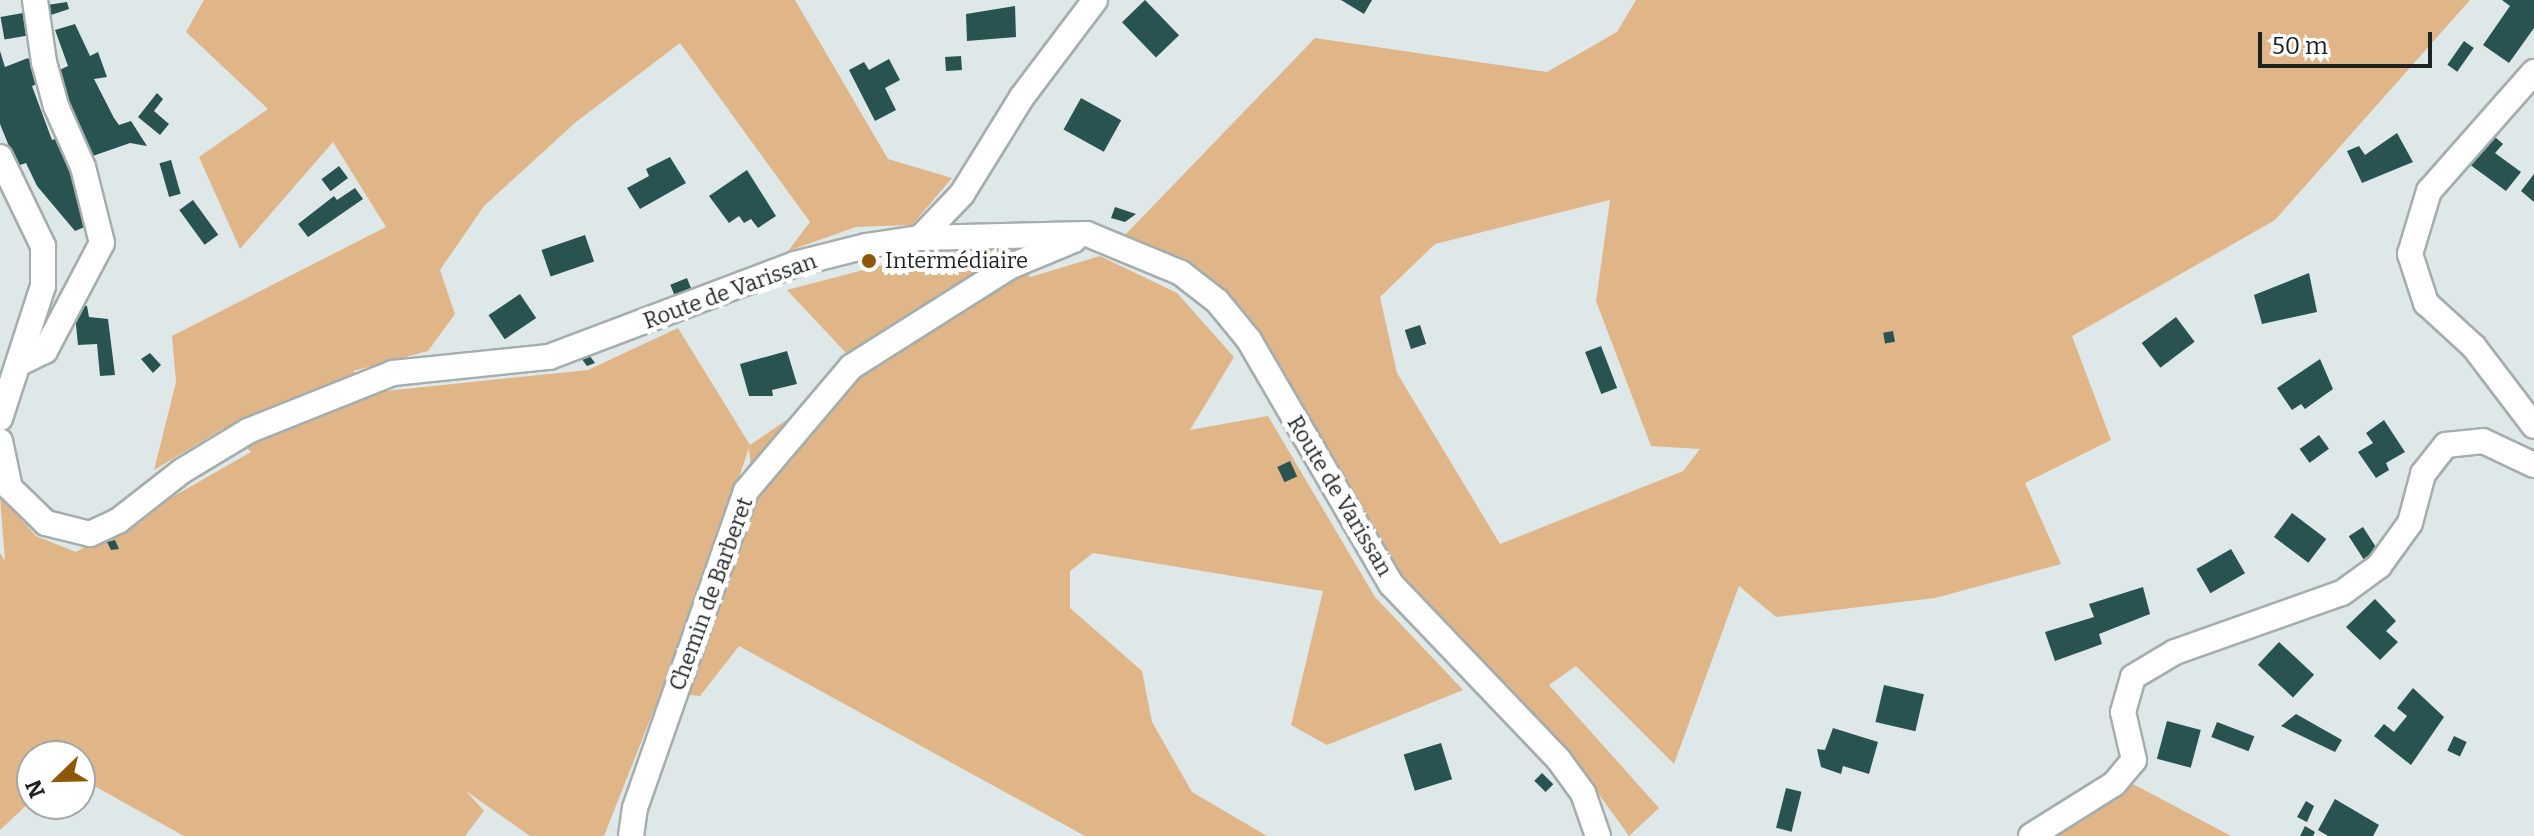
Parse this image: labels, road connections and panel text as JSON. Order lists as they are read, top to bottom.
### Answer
{
  "streets": {
    "street": ["Route de Varissan", "Chemin de Barberet"]
  },
  "crossings": [
    ["Route de Varissan", "Chemin de Barberet"]
  ],
  "places": ["Intermédiaire"],
  "scale_bar": "50 m",
  "north": "bottom left"
}
